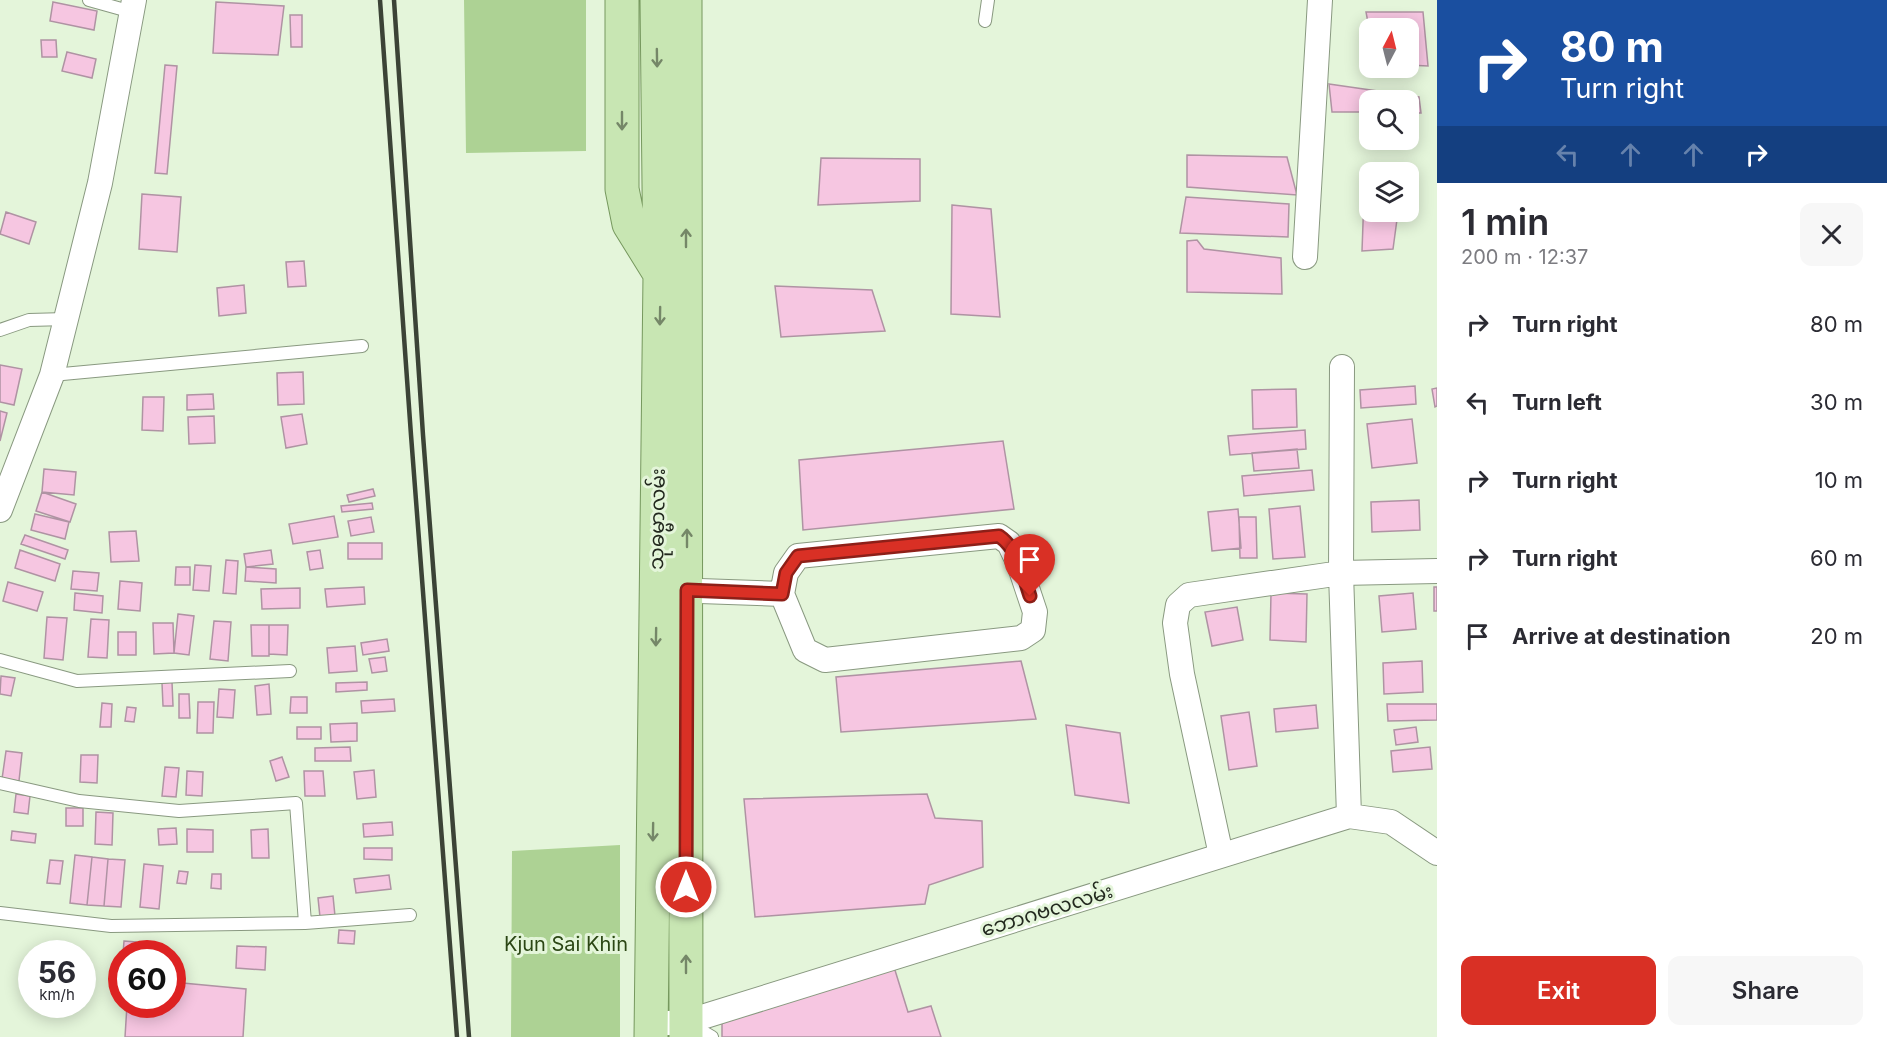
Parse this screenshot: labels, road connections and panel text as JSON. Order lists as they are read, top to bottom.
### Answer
{
  "streets": {
    "main road": ["သုဓမ္မာလမ်း"],
    "street": ["ဘောဂဗလလမ်း"]
  },
  "crossings": [
    ["သုဓမ္မာလမ်း", "ဘောဂဗလလမ်း"]
  ],
  "parks": ["Kjun Sai Khin"],
  "north": "top",
  "page": {
    "turn": ["80 m", "Turn right"],
    "heading": ["1 min", "200 m · 12:37"],
    "list": [
      {
        "name": "Turn right",
        "value": "80 m"
      },
      {
        "name": "Turn left",
        "value": "30 m"
      },
      {
        "name": "Turn right",
        "value": "10 m"
      },
      {
        "name": "Turn right",
        "value": "60 m"
      },
      {
        "name": "Arrive at destination",
        "value": "20 m"
      }
    ],
    "speed": "56 km/h",
    "limit": "60",
    "buttons": ["Exit", "Share"]
  }
}
